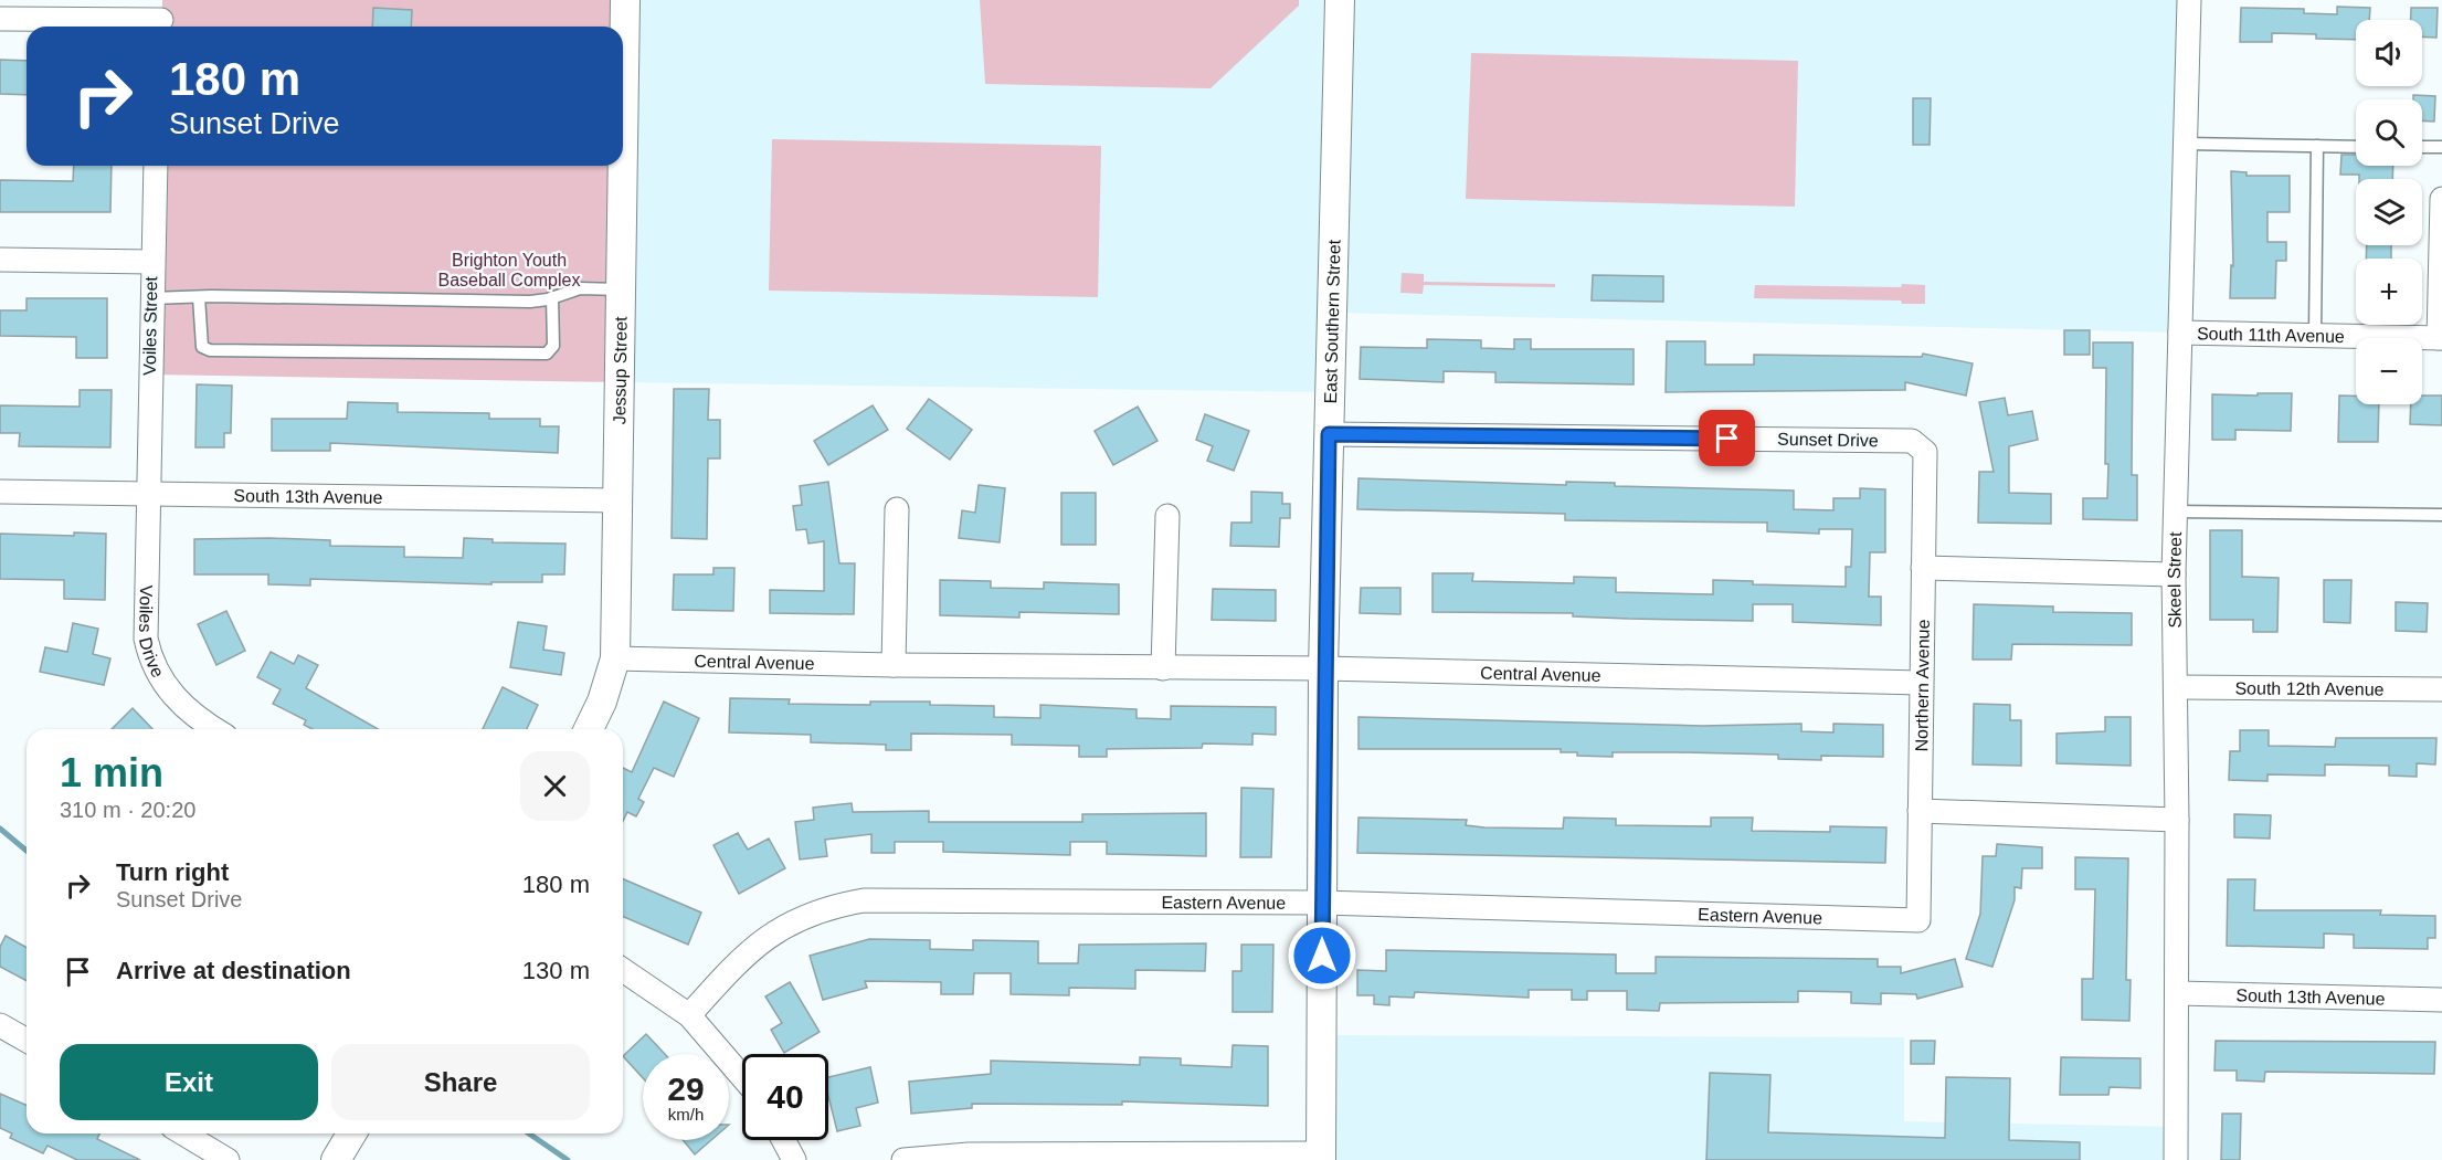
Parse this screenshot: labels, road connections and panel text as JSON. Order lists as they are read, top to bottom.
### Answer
{
  "streets": {
    "street": [
      "East Southern Street",
      "Voiles Street",
      "South 11th Avenue",
      "Jessup Street",
      "Sunset Drive",
      "South 13th Avenue",
      "Skeel Street",
      "Voiles Drive",
      "Central Avenue",
      "Northern Avenue",
      "South 12th Avenue",
      "Eastern Avenue"
    ]
  },
  "crossings": [
    ["East Southern Street", "Sunset Drive"],
    ["East Southern Street", "Central Avenue"],
    ["East Southern Street", "Eastern Avenue"],
    ["Voiles Street", "South 13th Avenue"],
    ["Voiles Street", "Voiles Drive"],
    ["South 11th Avenue", "Skeel Street"],
    ["Jessup Street", "South 13th Avenue"],
    ["Jessup Street", "Central Avenue"],
    ["Sunset Drive", "Northern Avenue"],
    ["South 13th Avenue", "Skeel Street"],
    ["South 13th Avenue", "Voiles Drive"],
    ["Skeel Street", "South 12th Avenue"],
    ["Central Avenue", "Northern Avenue"],
    ["Northern Avenue", "Eastern Avenue"]
  ],
  "parks": ["Brighton Youth Baseball Complex"],
  "page": {
    "map_buttons": ["+", "−"],
    "turn": ["180 m", "Sunset Drive"],
    "heading": ["1 min", "310 m · 20:20"],
    "list": [
      {
        "name": "Turn right",
        "note": "Sunset Drive",
        "value": "180 m"
      },
      {
        "name": "Arrive at destination",
        "value": "130 m"
      }
    ],
    "buttons": ["Exit", "Share"],
    "speed": "29 km/h",
    "limit": "40"
  }
}
